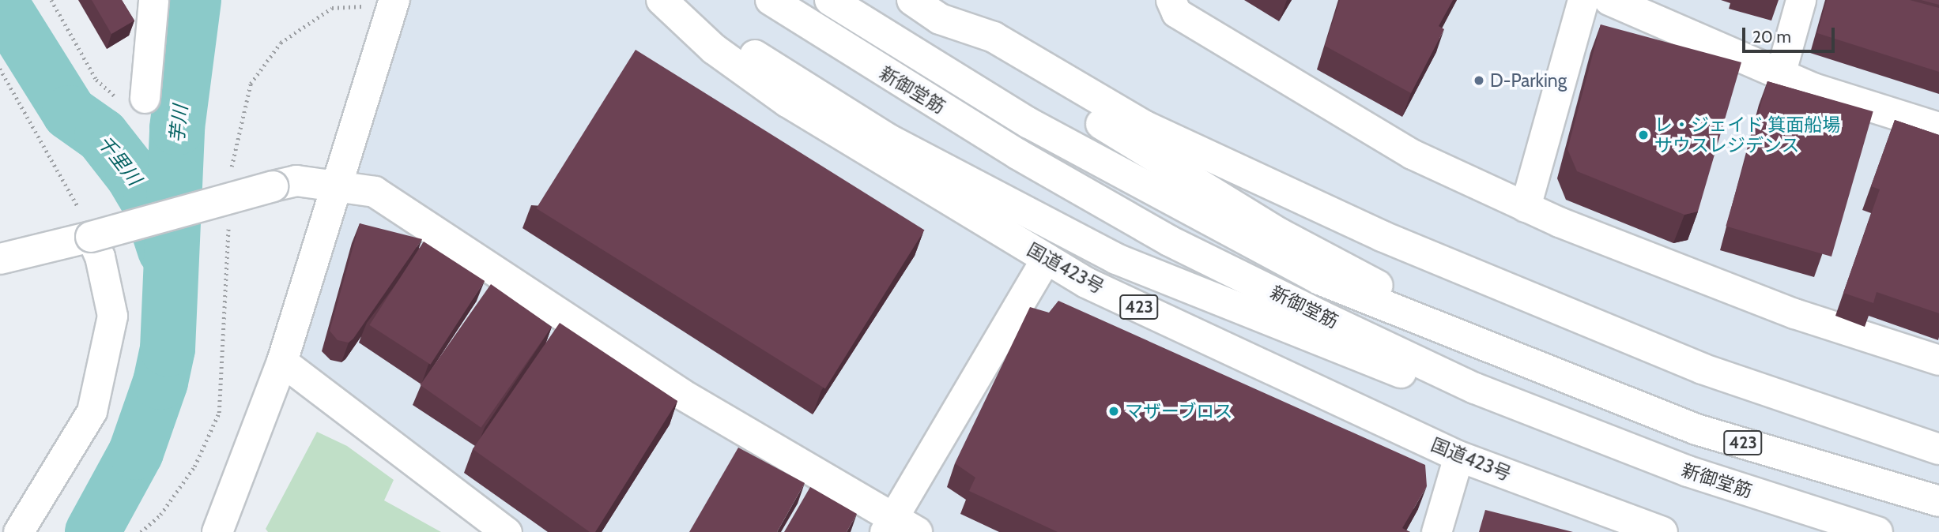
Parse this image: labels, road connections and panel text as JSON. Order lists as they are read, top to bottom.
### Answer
{
  "streets": {
    "main road": ["新御堂筋", "国道423号", "423"]
  },
  "water": ["芋川", "千里川"],
  "places": ["D-Parking", "レ・ジェイド 箕面船場 サウスレジデンス", "マザーブロス"],
  "scale_bar": "20 m"
}
